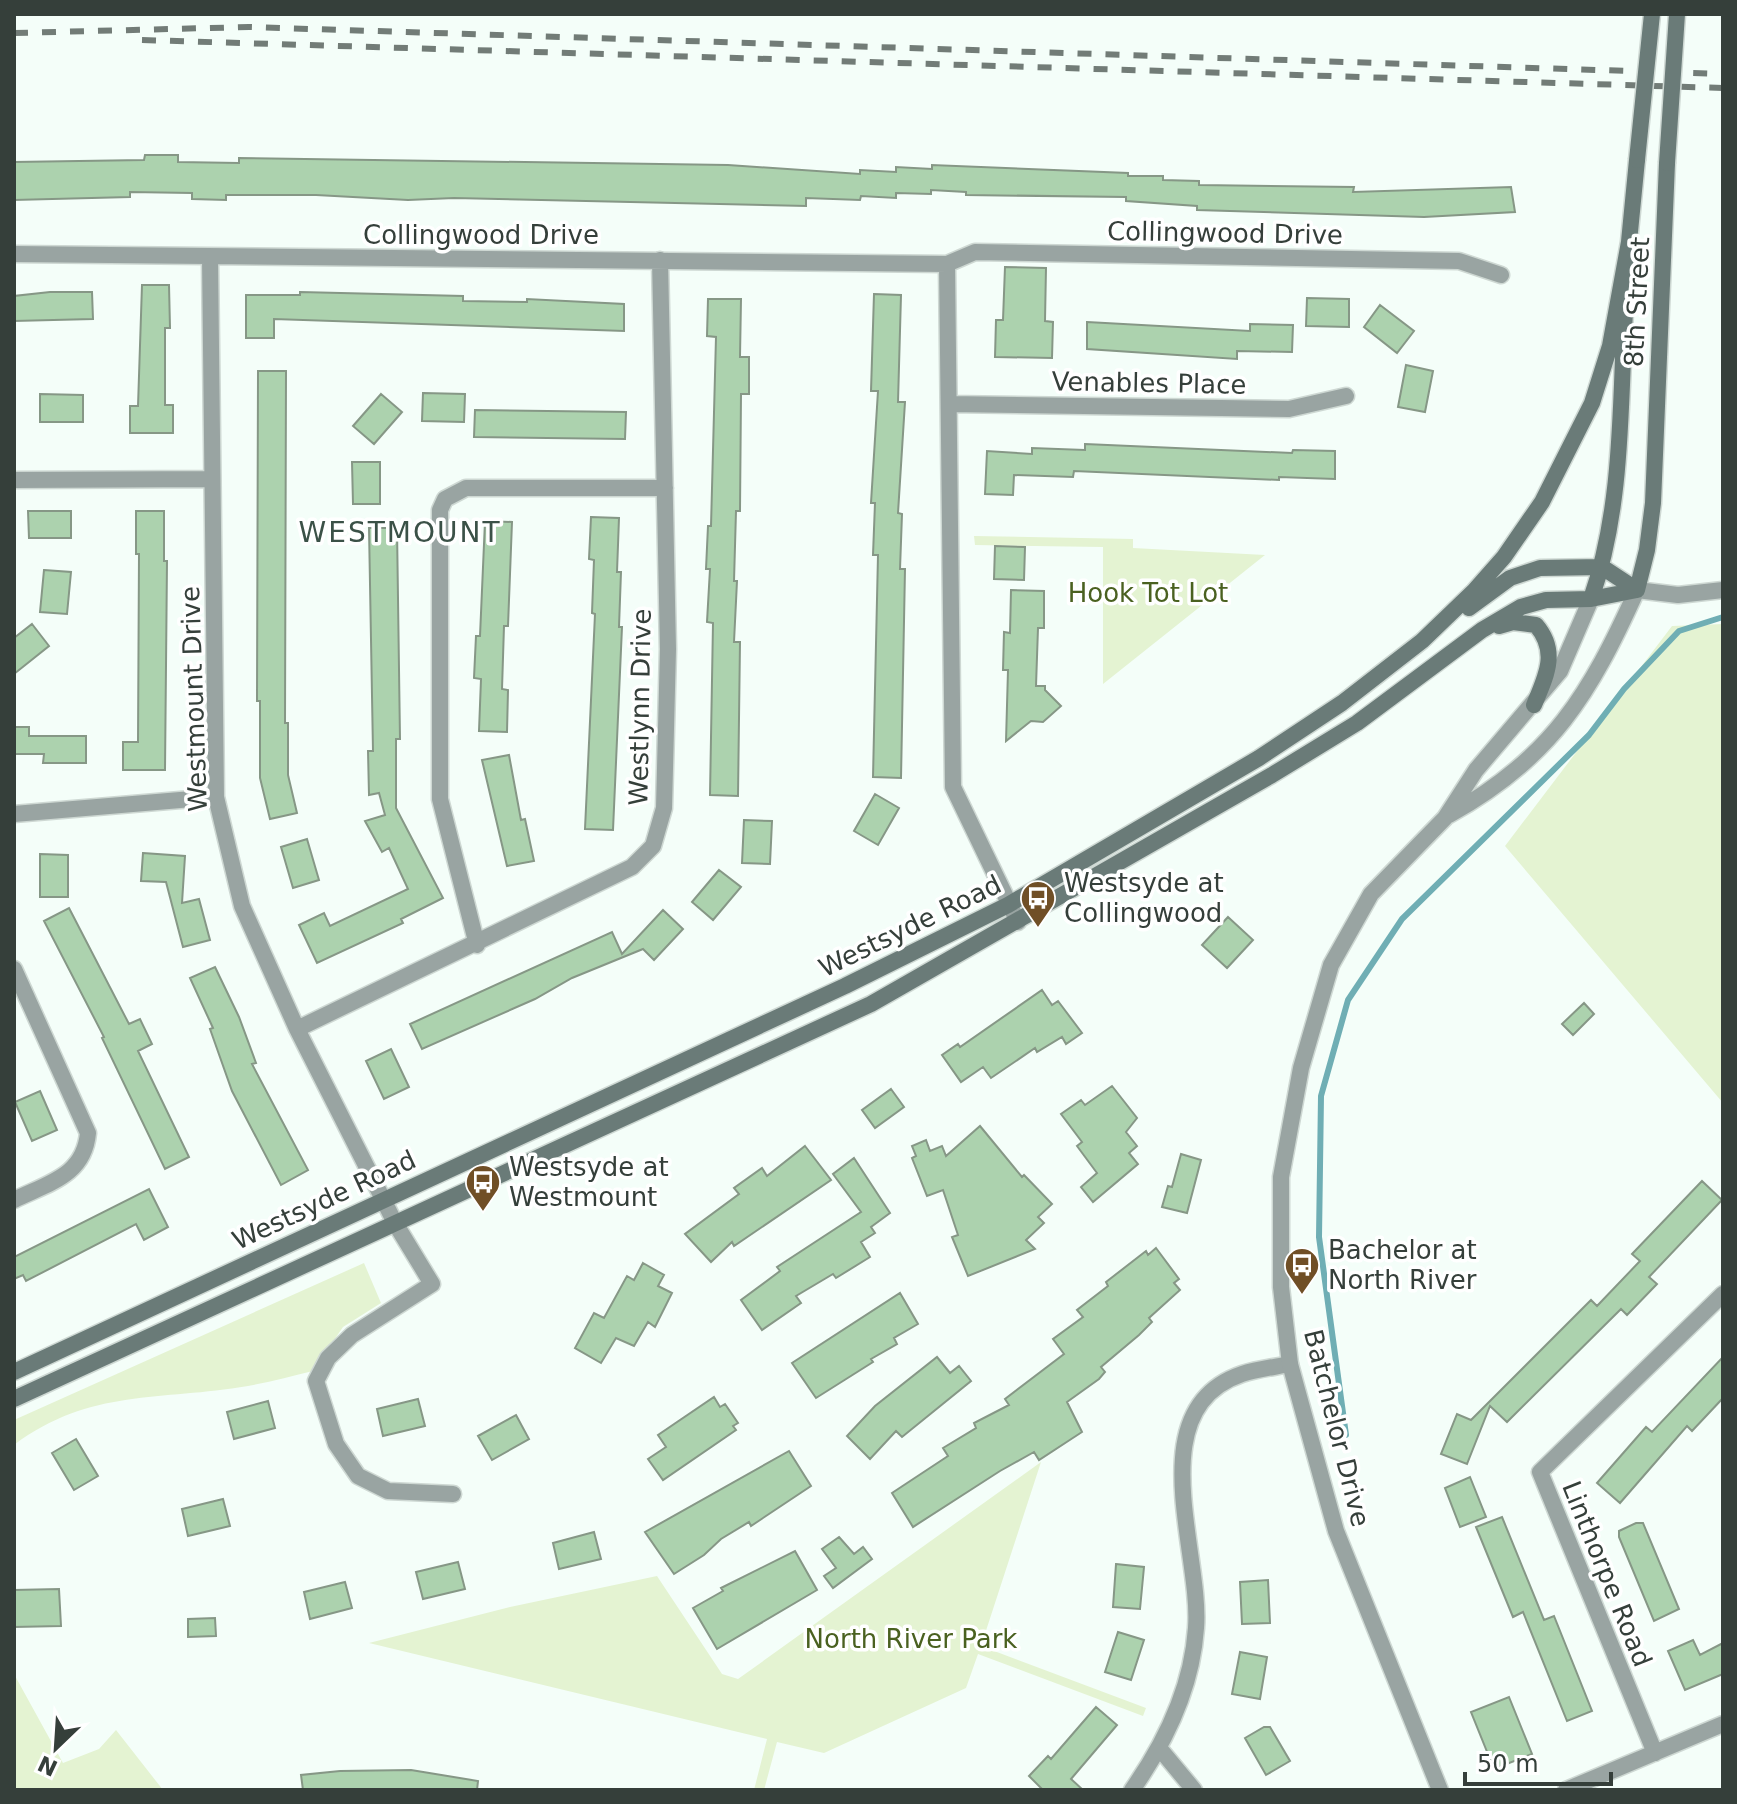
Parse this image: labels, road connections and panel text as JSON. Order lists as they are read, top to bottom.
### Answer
{
  "streets": {
    "main road": ["8th Street", "Westsyde Road", "Batchelor Drive"],
    "street": [
      "Collingwood Drive",
      "Venables Place",
      "Westmount Drive",
      "Westlynn Drive",
      "Linthorpe Road"
    ]
  },
  "crossings": [
    ["Collingwood Drive", "Westmount Drive"],
    ["Collingwood Drive", "Westlynn Drive"],
    ["8th Street", "Westsyde Road"],
    ["8th Street", "Batchelor Drive"],
    ["Westmount Drive", "Westlynn Drive"],
    ["Westmount Drive", "Westsyde Road"],
    ["Westsyde Road", "Batchelor Drive"]
  ],
  "districts": ["WESTMOUNT"],
  "parks": ["Hook Tot Lot", "North River Park"],
  "places": {
    "bus stop": ["Westsyde at Collingwood", "Westsyde at Westmount", "Bachelor at North River"]
  },
  "scale_bar": "50 m",
  "north": "bottom left"
}
